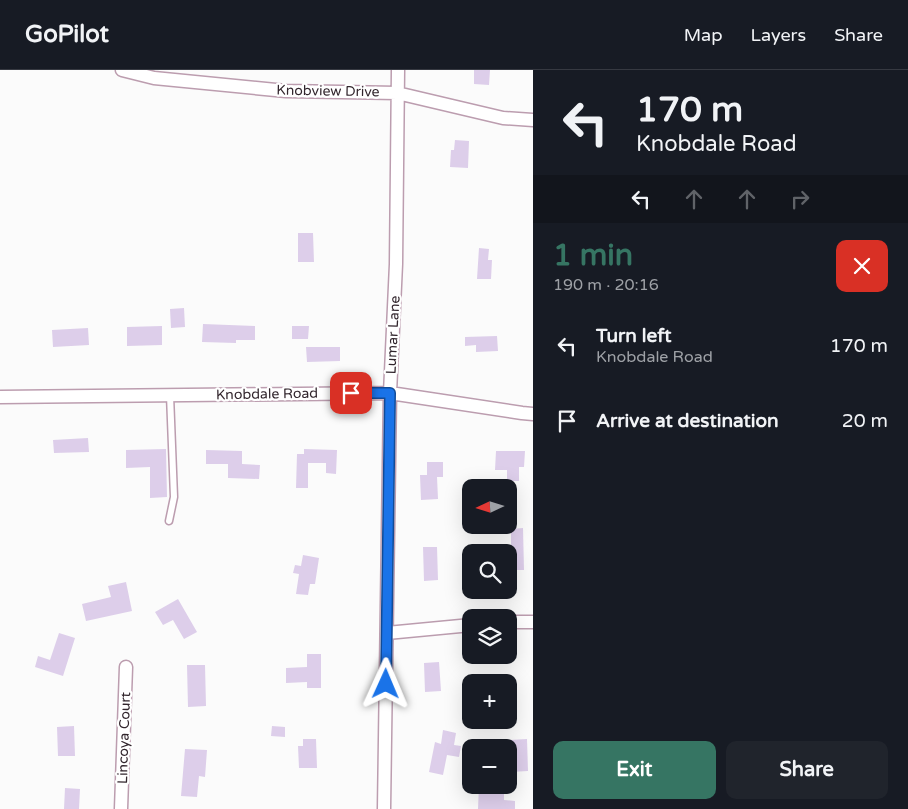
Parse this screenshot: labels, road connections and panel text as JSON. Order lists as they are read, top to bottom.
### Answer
{
  "streets": {
    "street": [
      "Knobview Drive",
      "Lumar Lane",
      "Knobdale Road",
      "Lincoya Court"
    ]
  },
  "crossings": [
    ["Knobview Drive", "Lumar Lane"],
    ["Lumar Lane", "Knobdale Road"]
  ],
  "north": "left",
  "page": {
    "header": "GoPilot",
    "nav": ["Map", "Layers", "Share"],
    "turn": ["170 m", "Knobdale Road"],
    "heading": ["1 min", "190 m · 20:16"],
    "list": [
      {
        "name": "Turn left",
        "note": "Knobdale Road",
        "value": "170 m"
      },
      {
        "name": "Arrive at destination",
        "value": "20 m"
      }
    ],
    "map_buttons": ["+", "−"],
    "buttons": ["Exit", "Share"]
  }
}
